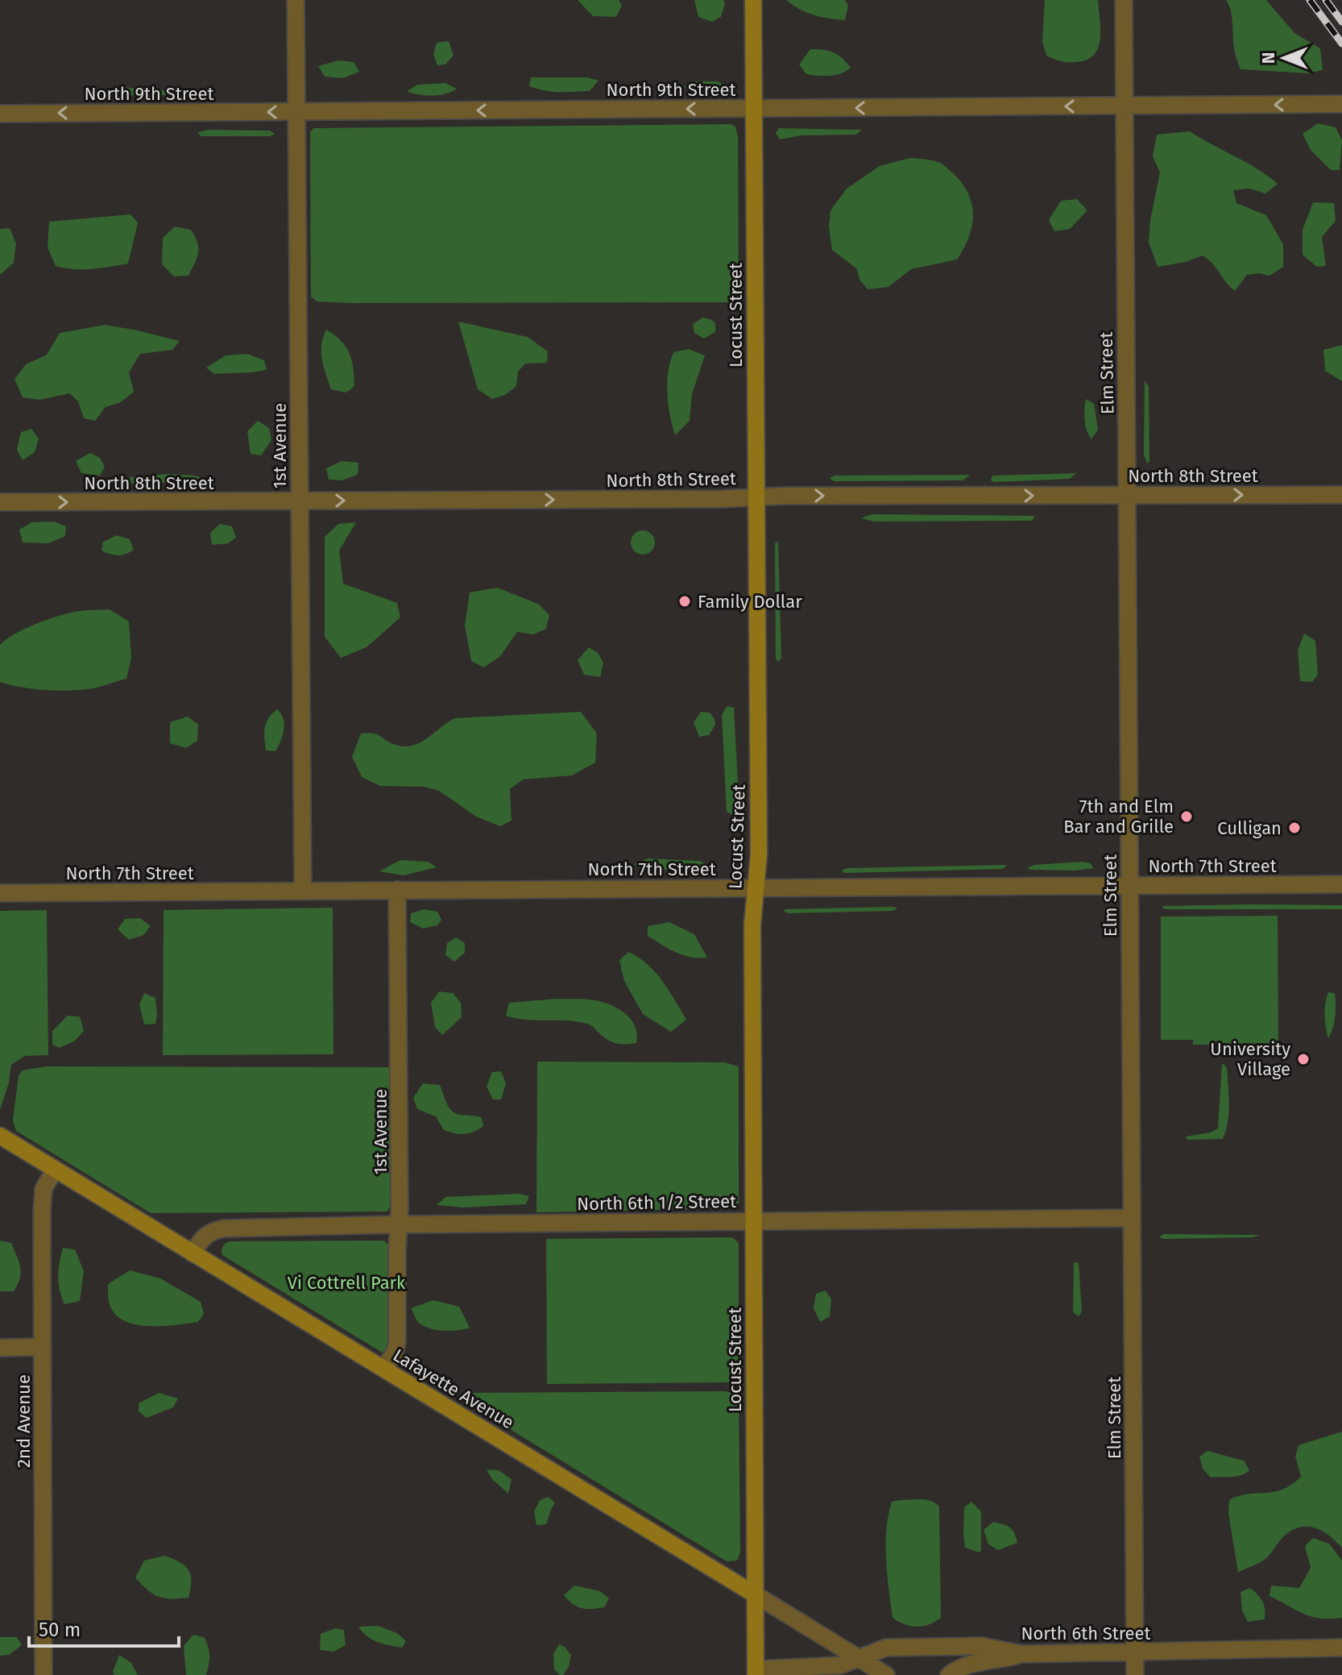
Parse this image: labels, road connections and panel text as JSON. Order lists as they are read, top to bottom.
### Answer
{
  "streets": {
    "street": [
      "North 9th Street",
      "Locust Street",
      "Elm Street",
      "1st Avenue",
      "North 8th Street",
      "North 7th Street",
      "North 6th 1/2 Street",
      "Lafayette Avenue",
      "2nd Avenue",
      "North 6th Street"
    ]
  },
  "crossings": [
    ["North 9th Street", "Locust Street"],
    ["North 9th Street", "Elm Street"],
    ["North 9th Street", "1st Avenue"],
    ["Locust Street", "North 8th Street"],
    ["Locust Street", "North 7th Street"],
    ["Locust Street", "North 6th 1/2 Street"],
    ["Locust Street", "Lafayette Avenue"],
    ["Locust Street", "North 6th Street"],
    ["Elm Street", "North 8th Street"],
    ["Elm Street", "North 7th Street"],
    ["Elm Street", "North 6th 1/2 Street"],
    ["Elm Street", "North 6th Street"],
    ["1st Avenue", "North 8th Street"],
    ["1st Avenue", "North 7th Street"],
    ["1st Avenue", "North 6th 1/2 Street"],
    ["1st Avenue", "Lafayette Avenue"],
    ["North 6th 1/2 Street", "Lafayette Avenue"],
    ["Lafayette Avenue", "2nd Avenue"],
    ["Lafayette Avenue", "North 6th Street"]
  ],
  "one_way": ["North 9th Street", "North 8th Street"],
  "parks": ["Vi Cottrell Park"],
  "places": [
    "Family Dollar",
    "7th and Elm Bar and Grille",
    "Culligan",
    "University Village"
  ],
  "scale_bar": "50 m",
  "north": "left"
}
